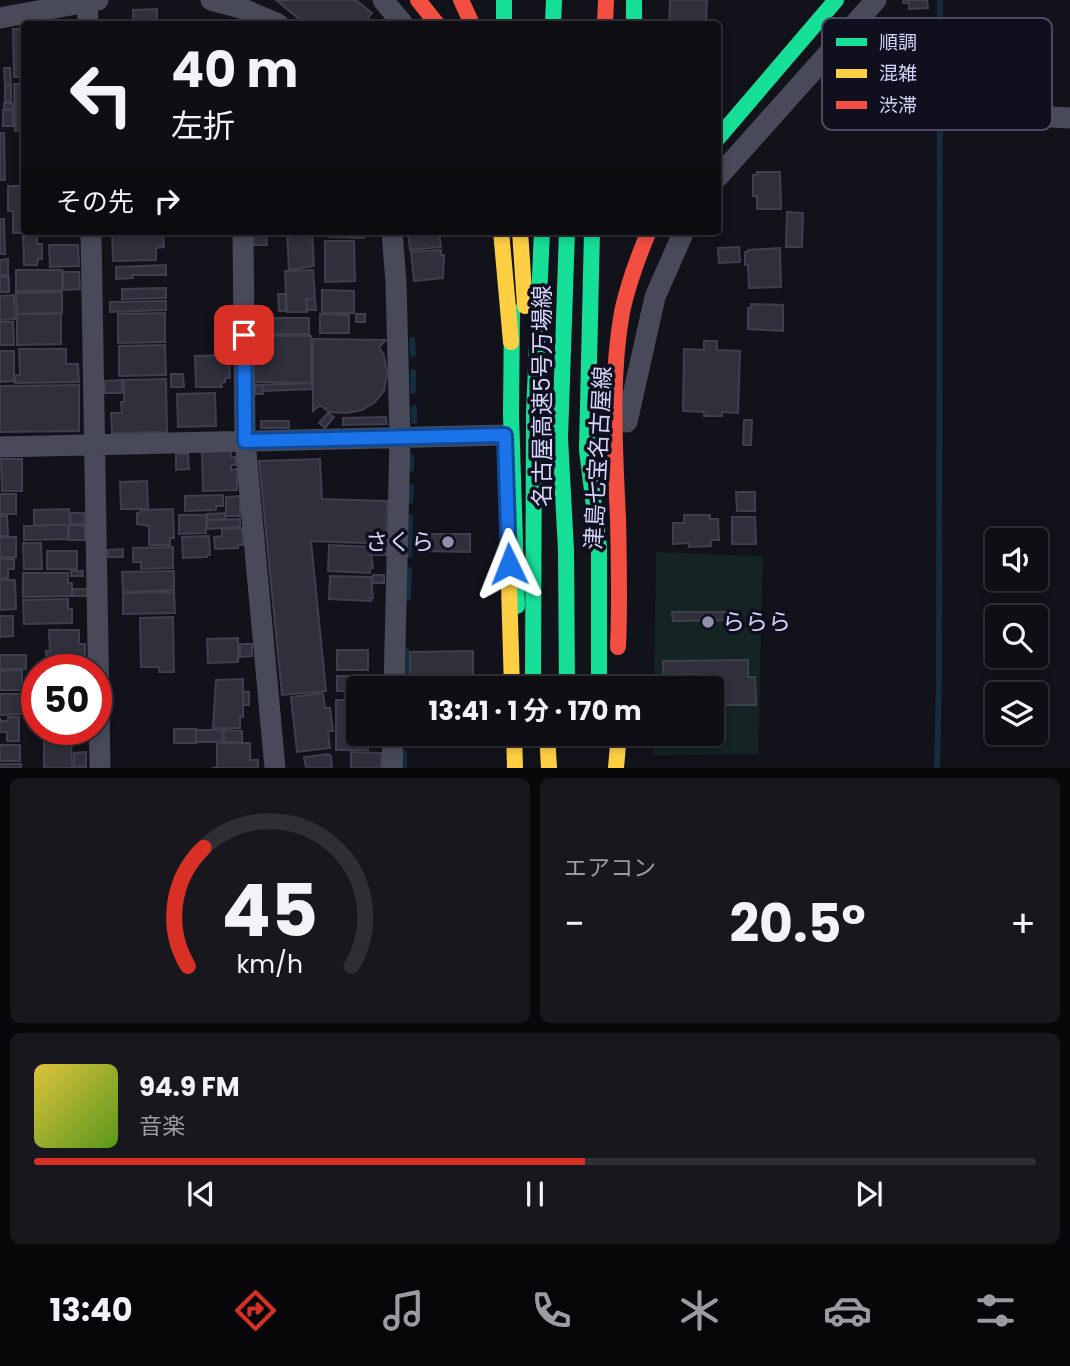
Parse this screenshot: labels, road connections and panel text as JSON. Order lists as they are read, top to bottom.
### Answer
{
  "streets": {
    "main road": ["名古屋高速5号万場線", "津島七宝名古屋線"]
  },
  "places": ["さくら", "ららら"],
  "legend": ["順調", "混雑", "渋滞"],
  "page": {
    "turn": ["40 m", "左折"],
    "then": "その先",
    "limit": "50",
    "trip": "13:41 · 1 分 · 170 m",
    "tile": "エアコン",
    "heat": ["−", "20.5°", "+"],
    "song": ["94.9 FM", "音楽"],
    "tabs": "13:40",
    "gauge": ["45", "km/h"]
  }
}
